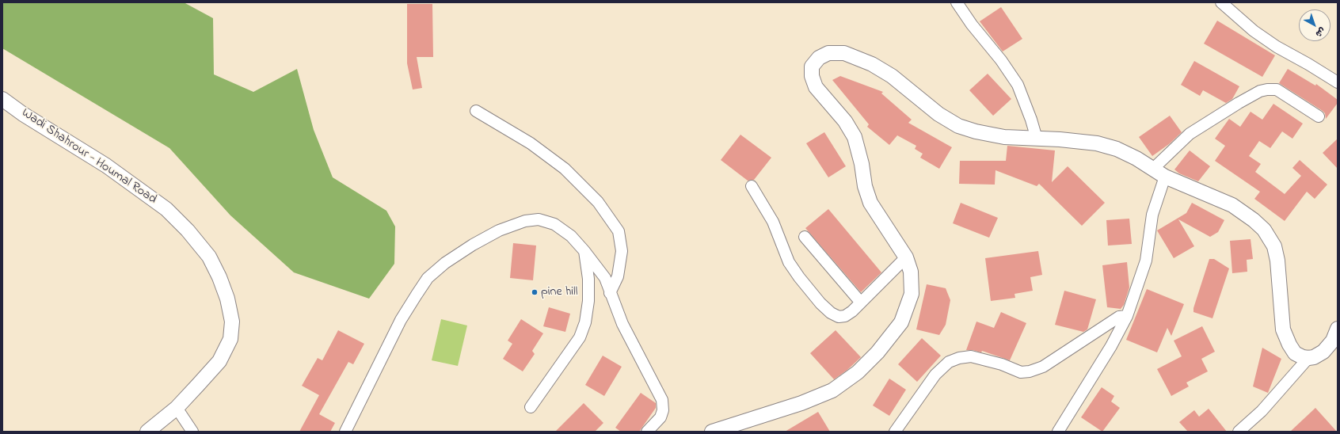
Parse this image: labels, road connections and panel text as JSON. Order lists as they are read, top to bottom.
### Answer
{
  "streets": {
    "main road": ["Wadi Shahrour - Houmal Road"]
  },
  "places": ["pine hill"],
  "north": "bottom right"
}
